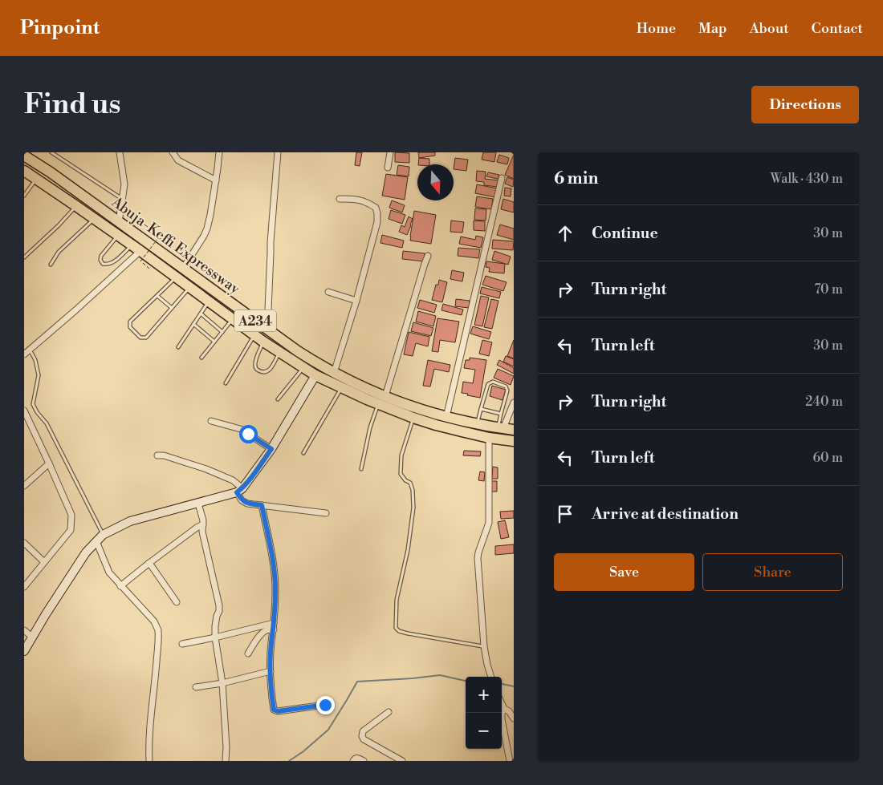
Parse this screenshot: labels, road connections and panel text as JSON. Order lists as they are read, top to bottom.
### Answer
{
  "streets": {
    "highway": ["Abuja-Keffi Expressway", "A234"]
  },
  "north": "bottom",
  "page": {
    "header": "Pinpoint",
    "nav": [
      "Home",
      "Map",
      "About",
      "Contact"
    ],
    "buttons": [
      "Directions",
      ["Save", "Share"]
    ],
    "title": "Find us",
    "heading": ["6 min", "Walk · 430 m"],
    "list": [
      ["Continue", "30 m"],
      ["Turn right", "70 m"],
      ["Turn left", "30 m"],
      ["Turn right", "240 m"],
      ["Turn left", "60 m"],
      "Arrive at destination"
    ],
    "map_buttons": ["+", "−"]
  }
}
